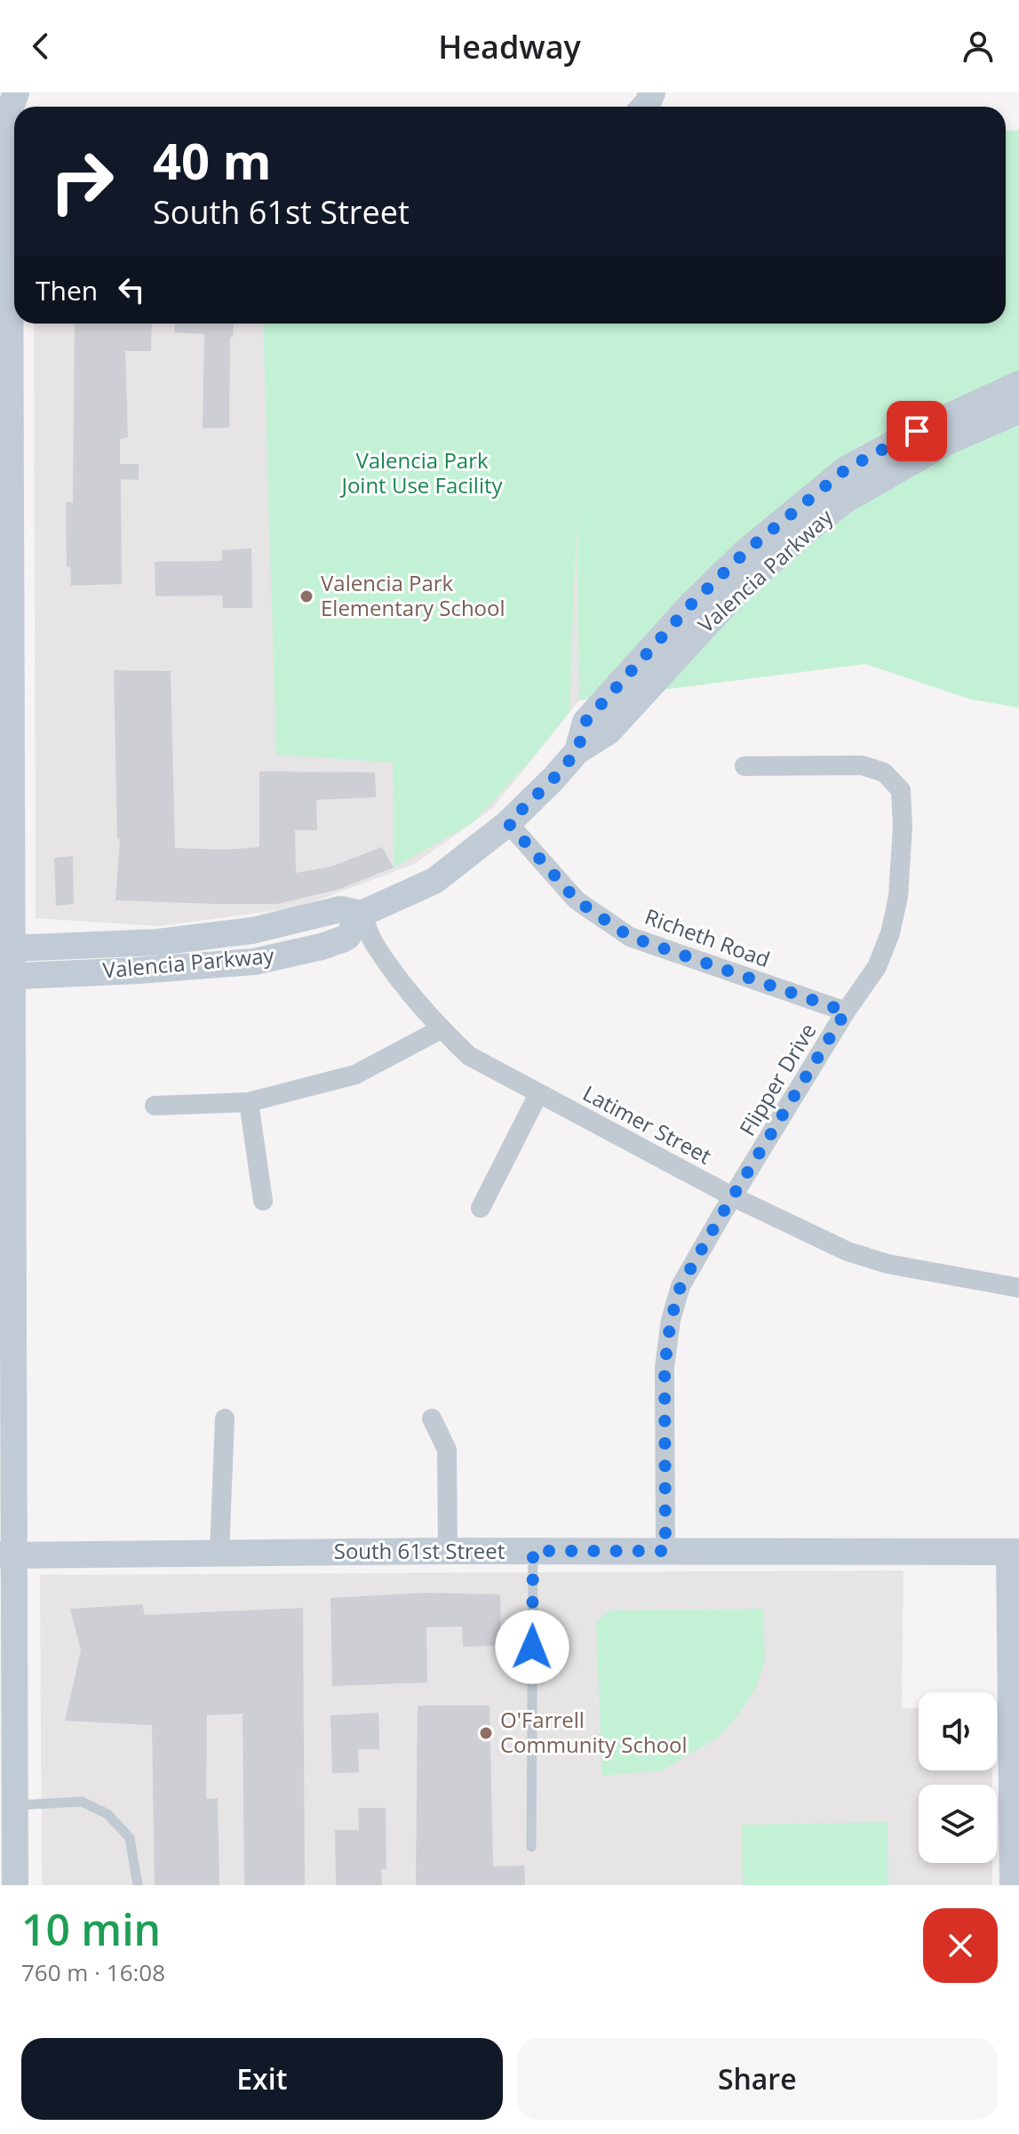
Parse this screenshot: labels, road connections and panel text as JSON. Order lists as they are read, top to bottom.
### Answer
{
  "streets": {
    "main road": ["Valencia Parkway", "South 61st Street"],
    "street": ["Richeth Road", "Flipper Drive", "Latimer Street"]
  },
  "crossings": [
    ["Valencia Parkway", "Richeth Road"],
    ["Valencia Parkway", "Latimer Street"],
    ["Richeth Road", "Flipper Drive"],
    ["Flipper Drive", "Latimer Street"],
    ["Flipper Drive", "South 61st Street"]
  ],
  "parks": ["Valencia Park Joint Use Facility"],
  "places": ["Valencia Park Elementary School", "O'Farrell Community School"],
  "page": {
    "header": "Headway",
    "turn": ["40 m", "South 61st Street"],
    "then": "Then",
    "heading": ["10 min", "760 m · 16:08"],
    "buttons": ["Exit", "Share"]
  }
}
